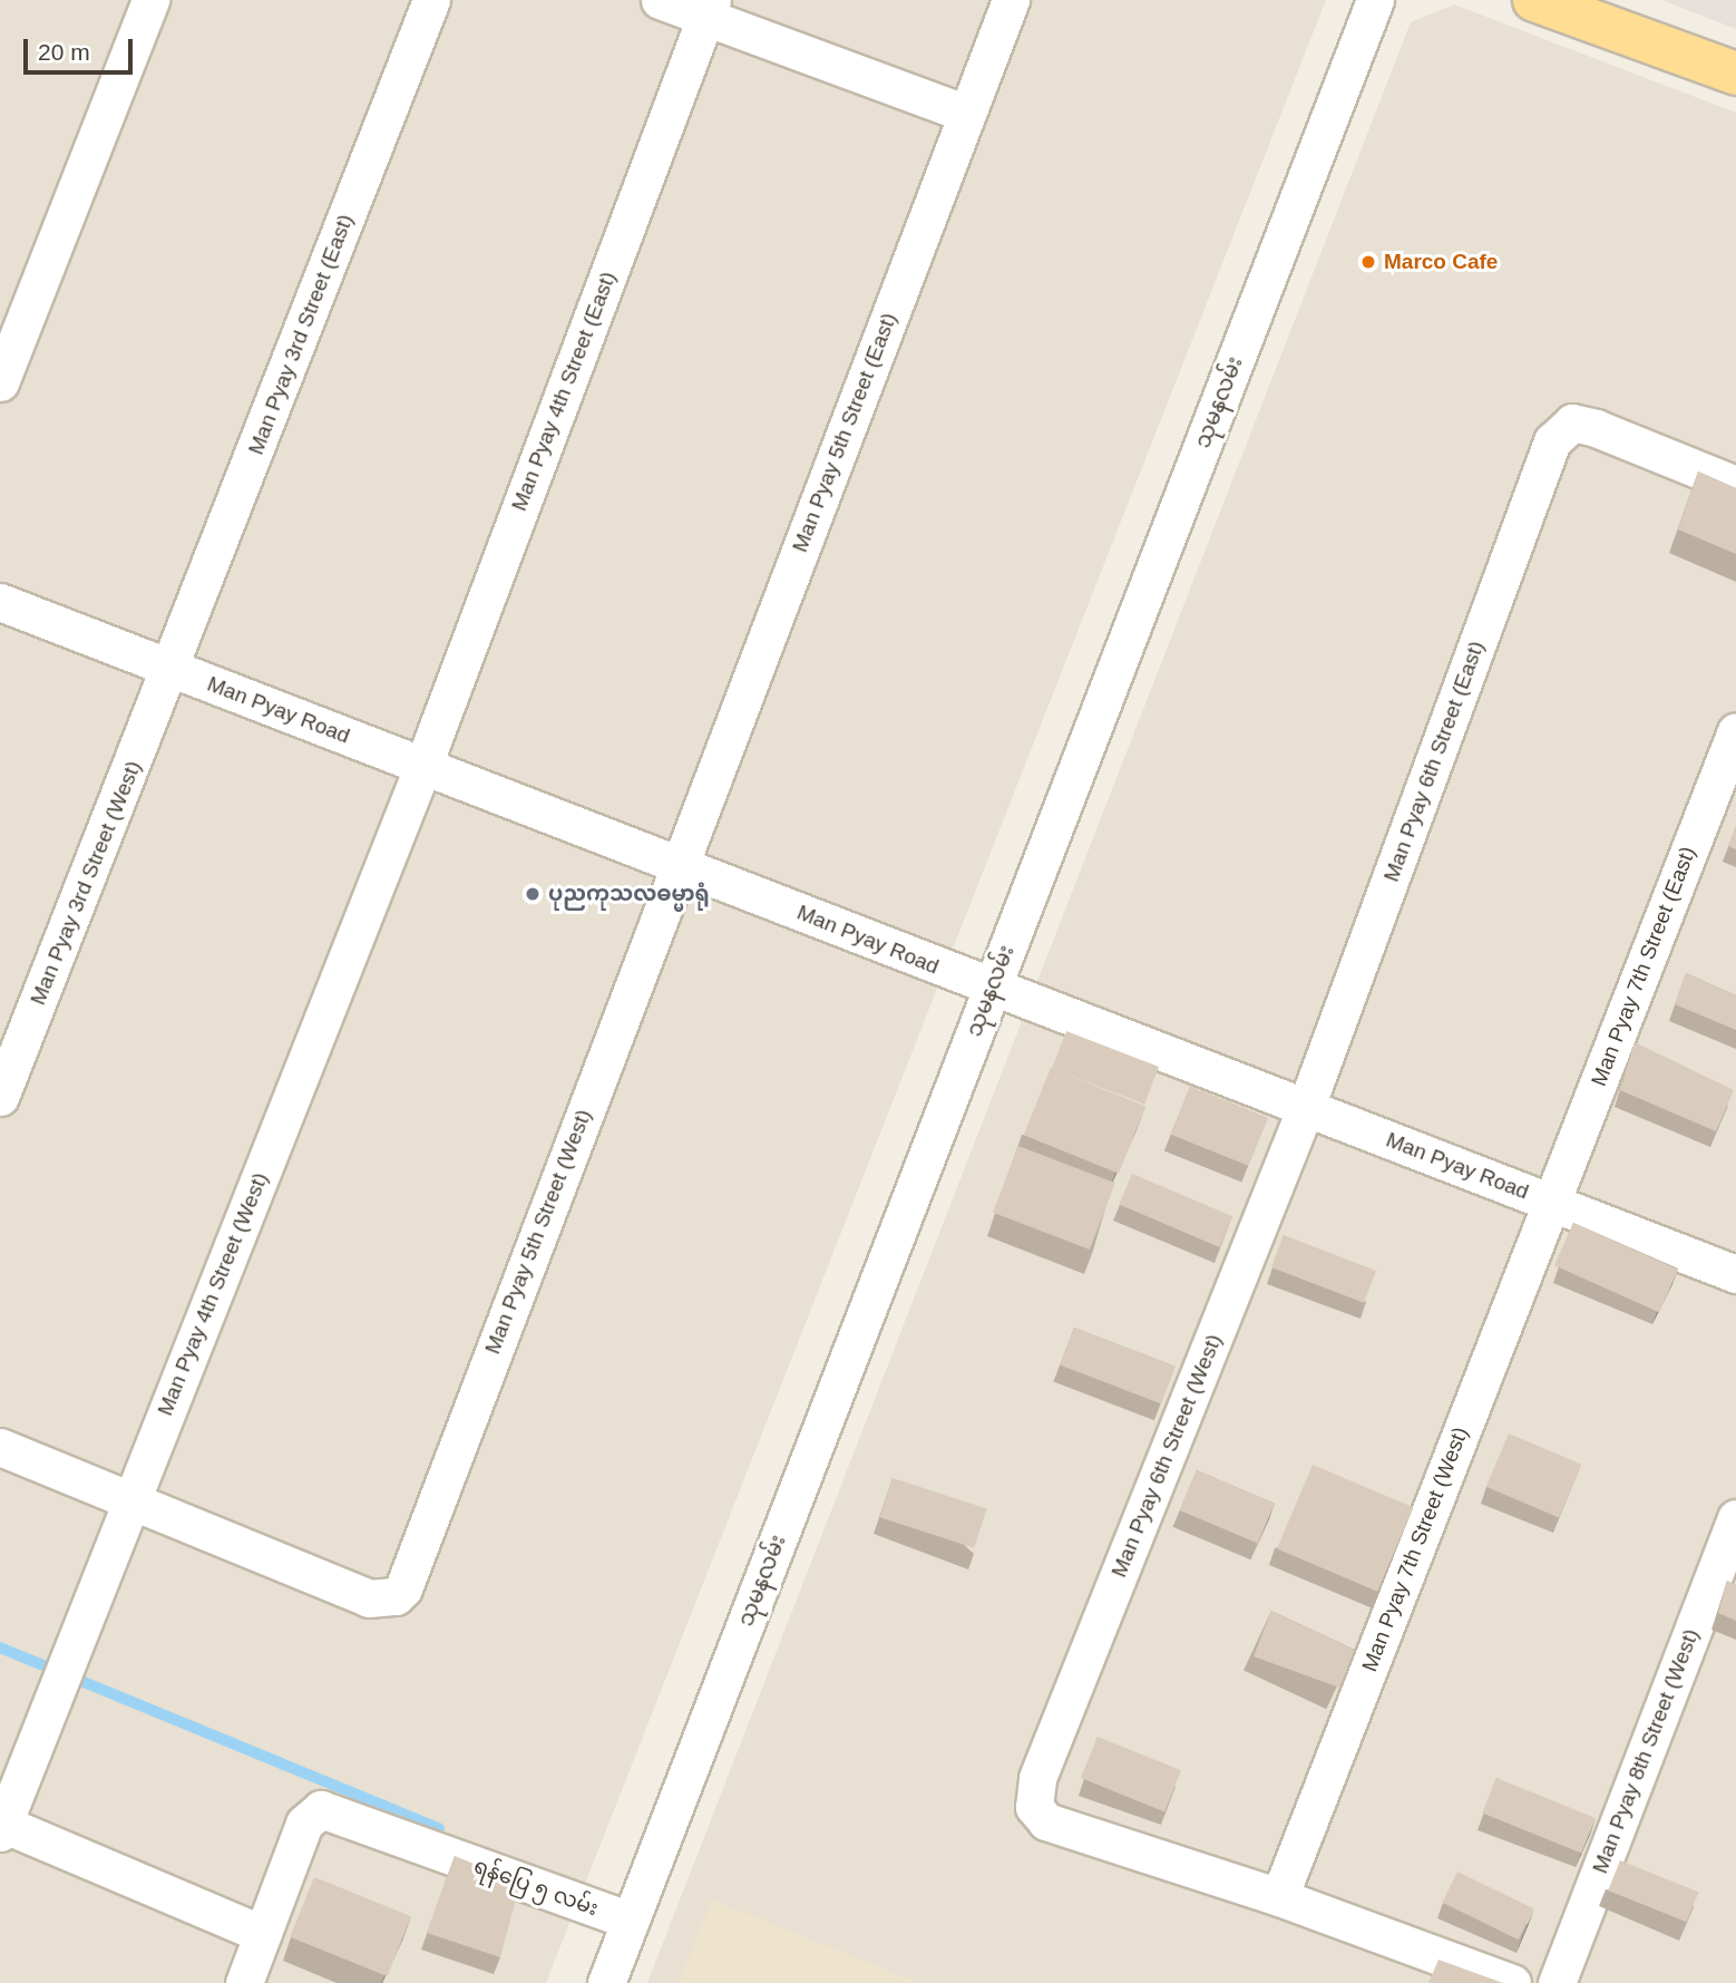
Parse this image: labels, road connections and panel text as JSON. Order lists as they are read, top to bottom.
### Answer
{
  "streets": {
    "street": [
      "Man Pyay 3rd Street (East)",
      "Man Pyay 4th Street (East)",
      "သုမနလမ်း",
      "Man Pyay 5th Street (East)",
      "Man Pyay Road",
      "Man Pyay 6th Street (East)",
      "Man Pyay 3rd Street (West)",
      "Man Pyay 7th Street (East)",
      "Man Pyay 5th Street (West)",
      "Man Pyay 4th Street (West)",
      "Man Pyay 6th Street (West)",
      "Man Pyay 7th Street (West)",
      "Man Pyay 8th Street (West)",
      "ရန်ပြေ ၅ လမ်း"
    ]
  },
  "crossings": [
    ["Man Pyay 3rd Street (East)", "Man Pyay Road"],
    ["Man Pyay 3rd Street (East)", "Man Pyay 3rd Street (West)"],
    ["Man Pyay 4th Street (East)", "Man Pyay Road"],
    ["Man Pyay 4th Street (East)", "Man Pyay 4th Street (West)"],
    ["သုမနလမ်း", "Man Pyay Road"],
    ["သုမနလမ်း", "ရန်ပြေ ၅ လမ်း"],
    ["Man Pyay 5th Street (East)", "Man Pyay Road"],
    ["Man Pyay 5th Street (East)", "Man Pyay 5th Street (West)"],
    ["Man Pyay Road", "Man Pyay 6th Street (East)"],
    ["Man Pyay Road", "Man Pyay 3rd Street (West)"],
    ["Man Pyay Road", "Man Pyay 7th Street (East)"],
    ["Man Pyay Road", "Man Pyay 5th Street (West)"],
    ["Man Pyay Road", "Man Pyay 4th Street (West)"],
    ["Man Pyay Road", "Man Pyay 6th Street (West)"],
    ["Man Pyay Road", "Man Pyay 7th Street (West)"],
    ["Man Pyay 6th Street (East)", "Man Pyay 6th Street (West)"],
    ["Man Pyay 7th Street (East)", "Man Pyay 7th Street (West)"],
    ["Man Pyay 5th Street (West)", "Man Pyay 4th Street (West)"],
    ["Man Pyay 6th Street (West)", "Man Pyay 7th Street (West)"]
  ],
  "places": ["Marco Cafe", "ပုညကုသလဓမ္မာရုံ"],
  "scale_bar": "20 m"
}
